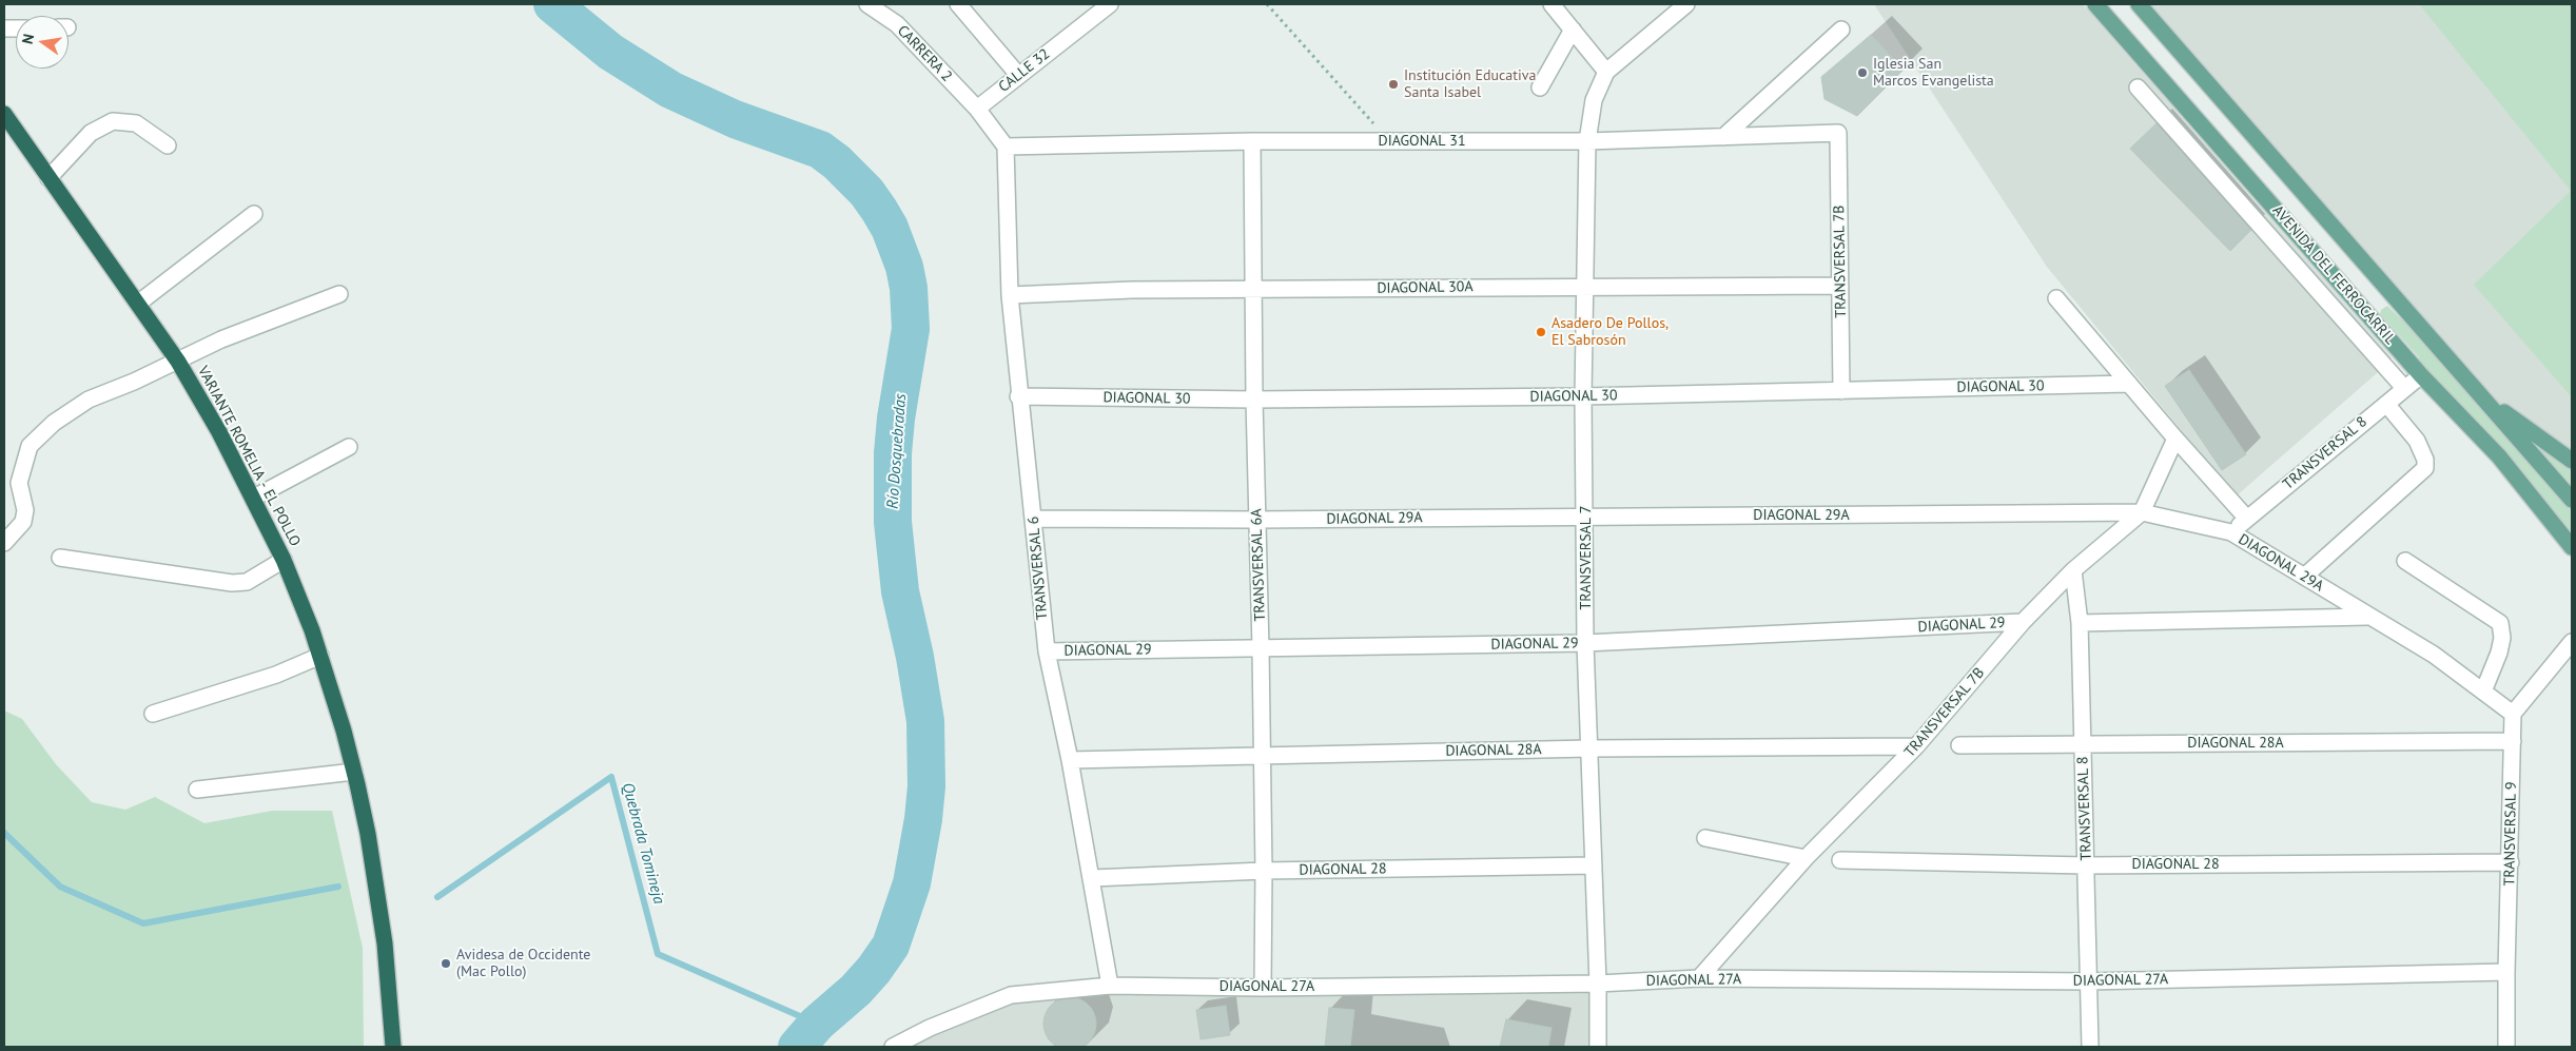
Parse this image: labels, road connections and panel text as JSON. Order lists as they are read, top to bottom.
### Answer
{
  "streets": {
    "highway": ["VARIANTE ROMELIA - EL POLLO"],
    "main road": ["AVENIDA DEL FERROCARRIL"],
    "street": [
      "CARRERA 2",
      "CALLE 32",
      "DIAGONAL 31",
      "TRANSVERSAL 7B",
      "DIAGONAL 30A",
      "DIAGONAL 30",
      "TRANSVERSAL 8",
      "DIAGONAL 29A",
      "TRANSVERSAL 7",
      "TRANSVERSAL 6A",
      "TRANSVERSAL 6",
      "DIAGONAL 29",
      "DIAGONAL 28A",
      "TRANSVERSAL 9",
      "DIAGONAL 28",
      "DIAGONAL 27A"
    ]
  },
  "crossings": [
    ["CARRERA 2", "CALLE 32"],
    ["DIAGONAL 31", "TRANSVERSAL 7B"],
    ["DIAGONAL 31", "TRANSVERSAL 7"],
    ["DIAGONAL 31", "TRANSVERSAL 6A"],
    ["DIAGONAL 31", "TRANSVERSAL 6"],
    ["TRANSVERSAL 7B", "DIAGONAL 30A"],
    ["TRANSVERSAL 7B", "DIAGONAL 30"],
    ["TRANSVERSAL 7B", "TRANSVERSAL 8"],
    ["TRANSVERSAL 7B", "DIAGONAL 29A"],
    ["TRANSVERSAL 7B", "DIAGONAL 29"],
    ["TRANSVERSAL 7B", "DIAGONAL 28A"],
    ["TRANSVERSAL 7B", "DIAGONAL 27A"],
    ["AVENIDA DEL FERROCARRIL", "TRANSVERSAL 8"],
    ["DIAGONAL 30A", "TRANSVERSAL 7"],
    ["DIAGONAL 30A", "TRANSVERSAL 6A"],
    ["DIAGONAL 30A", "TRANSVERSAL 6"],
    ["DIAGONAL 30", "TRANSVERSAL 7"],
    ["DIAGONAL 30", "TRANSVERSAL 6A"],
    ["DIAGONAL 30", "TRANSVERSAL 6"],
    ["TRANSVERSAL 8", "DIAGONAL 29A"],
    ["TRANSVERSAL 8", "DIAGONAL 28A"],
    ["TRANSVERSAL 8", "DIAGONAL 28"],
    ["TRANSVERSAL 8", "DIAGONAL 27A"],
    ["DIAGONAL 29A", "TRANSVERSAL 7"],
    ["DIAGONAL 29A", "TRANSVERSAL 6A"],
    ["DIAGONAL 29A", "TRANSVERSAL 6"],
    ["DIAGONAL 29A", "TRANSVERSAL 9"],
    ["TRANSVERSAL 7", "DIAGONAL 29"],
    ["TRANSVERSAL 7", "DIAGONAL 28A"],
    ["TRANSVERSAL 7", "DIAGONAL 28"],
    ["TRANSVERSAL 7", "DIAGONAL 27A"],
    ["TRANSVERSAL 6A", "DIAGONAL 29"],
    ["TRANSVERSAL 6A", "DIAGONAL 28A"],
    ["TRANSVERSAL 6A", "DIAGONAL 28"],
    ["TRANSVERSAL 6A", "DIAGONAL 27A"],
    ["TRANSVERSAL 6", "DIAGONAL 29"],
    ["TRANSVERSAL 6", "DIAGONAL 28A"],
    ["TRANSVERSAL 6", "DIAGONAL 28"],
    ["TRANSVERSAL 6", "DIAGONAL 27A"],
    ["DIAGONAL 28A", "TRANSVERSAL 9"],
    ["TRANSVERSAL 9", "DIAGONAL 28"],
    ["TRANSVERSAL 9", "DIAGONAL 27A"]
  ],
  "water": ["Río Dosquebradas", "Quebrada Tomineja"],
  "places": [
    "Iglesia San Marcos Evangelista",
    "Institución Educativa Santa Isabel",
    "Asadero De Pollos, El Sabrosón",
    "Avidesa de Occidente (Mac Pollo)"
  ],
  "north": "left"
}
